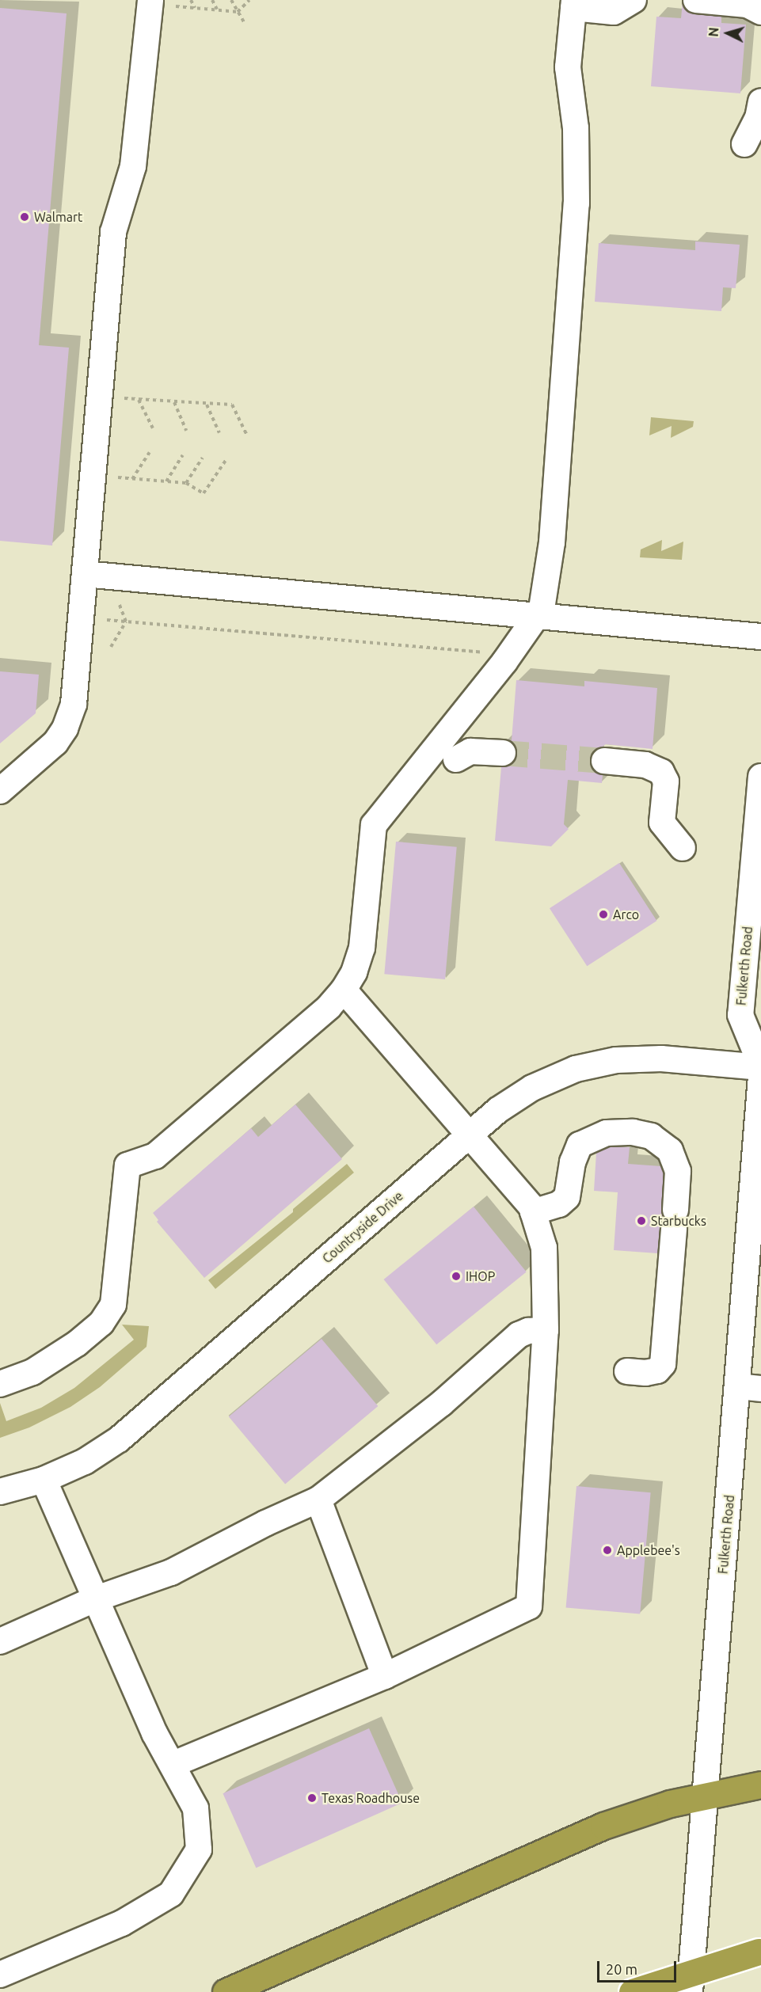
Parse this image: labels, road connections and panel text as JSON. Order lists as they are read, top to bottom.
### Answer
{
  "streets": {
    "street": ["Fulkerth Road", "Countryside Drive"]
  },
  "crossings": [
    ["Fulkerth Road", "Countryside Drive"]
  ],
  "places": [
    "Walmart",
    "Arco",
    "Starbucks",
    "IHOP",
    "Applebee's",
    "Texas Roadhouse"
  ],
  "scale_bar": "20 m",
  "north": "left"
}
